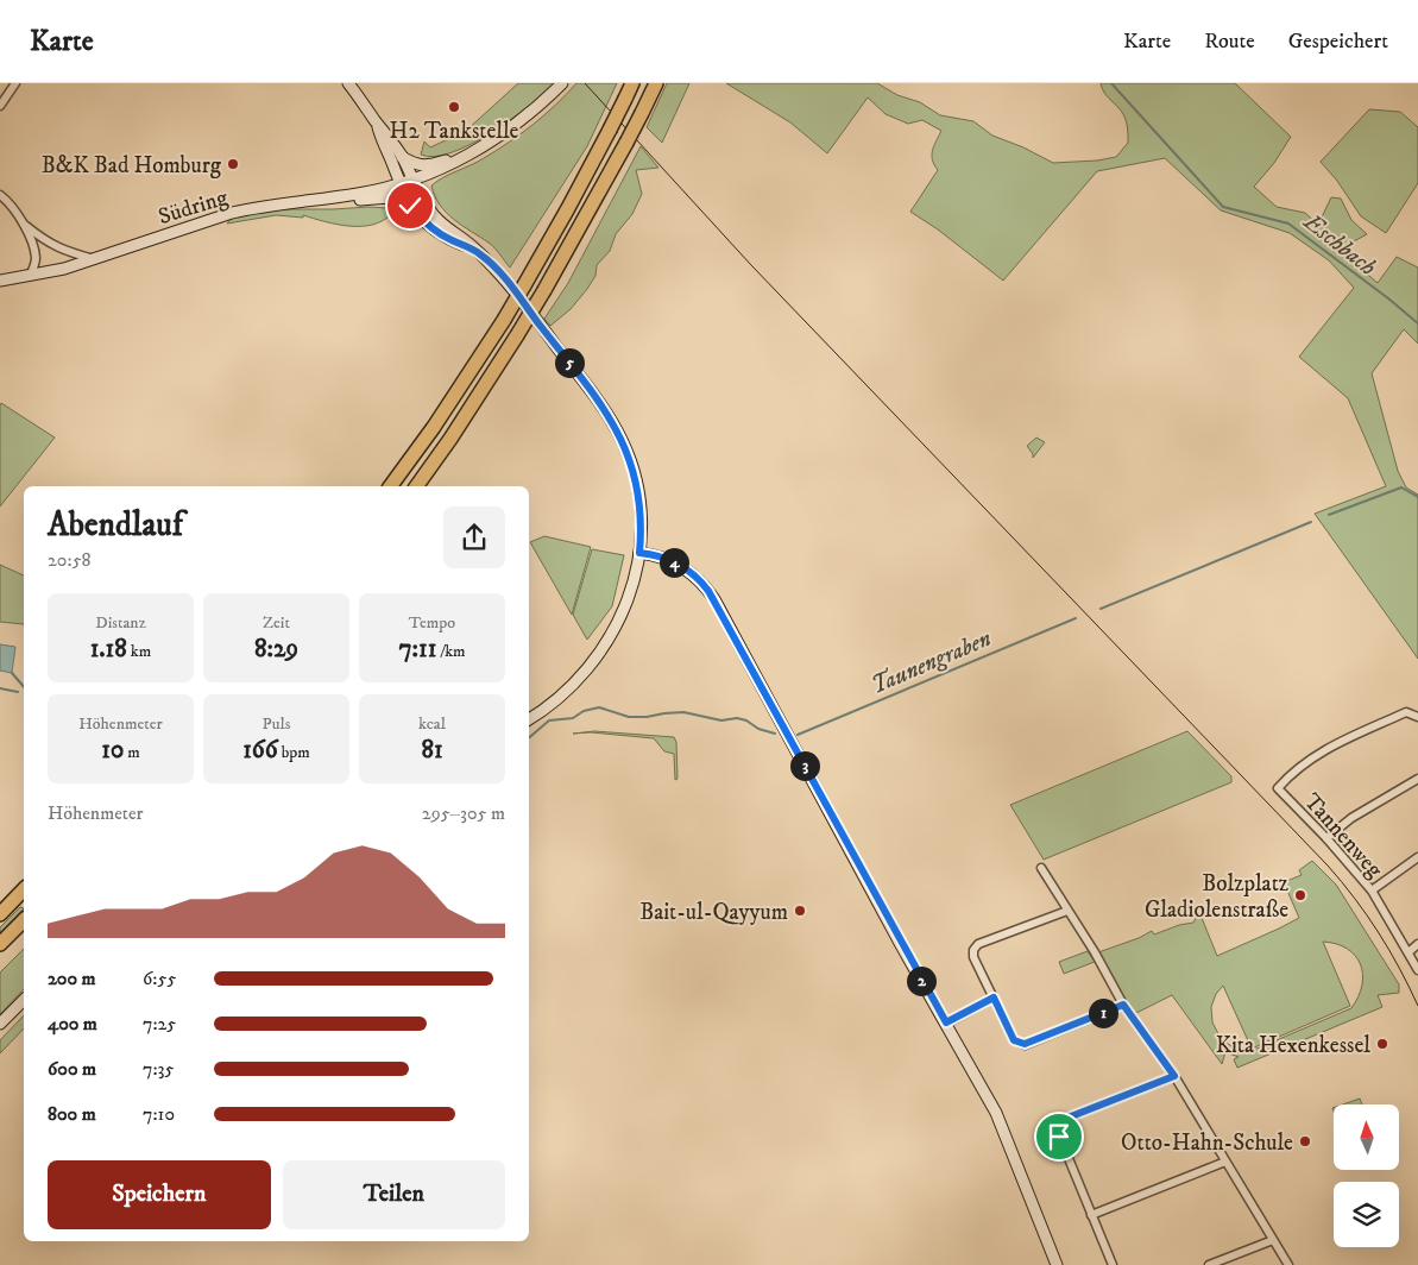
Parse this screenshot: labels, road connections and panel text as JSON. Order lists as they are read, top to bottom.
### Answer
{
  "streets": {
    "main road": ["Südring"],
    "street": ["Tannenweg"]
  },
  "water": ["Eschbach", "Taunengraben"],
  "places": [
    "H2 Tankstelle",
    "B&K Bad Homburg",
    "Bolzplatz Gladiolenstraße",
    "Bait-ul-Qayyum",
    "Kita Hexenkessel",
    "Otto-Hahn-Schule"
  ],
  "north": "top",
  "page": {
    "header": "Karte",
    "nav": ["Karte", "Route", "Gespeichert"],
    "pins": [
      "5",
      "4",
      "3",
      "2",
      "1"
    ],
    "heading": ["Abendlauf", "20:58"],
    "stats": [
      ["Distanz", "1.18 km"],
      ["Zeit", "8:29"],
      ["Tempo", "7:11 /km"],
      ["Höhenmeter", "10 m"],
      ["Puls", "166 bpm"],
      ["kcal", "81"]
    ],
    "chart": ["Höhenmeter", "295–305 m"],
    "list": [
      {
        "name": "200 m",
        "note": "6:55"
      },
      {
        "name": "400 m",
        "note": "7:25"
      },
      {
        "name": "600 m",
        "note": "7:35"
      },
      {
        "name": "800 m",
        "note": "7:10"
      }
    ],
    "buttons": ["Speichern", "Teilen"]
  }
}
